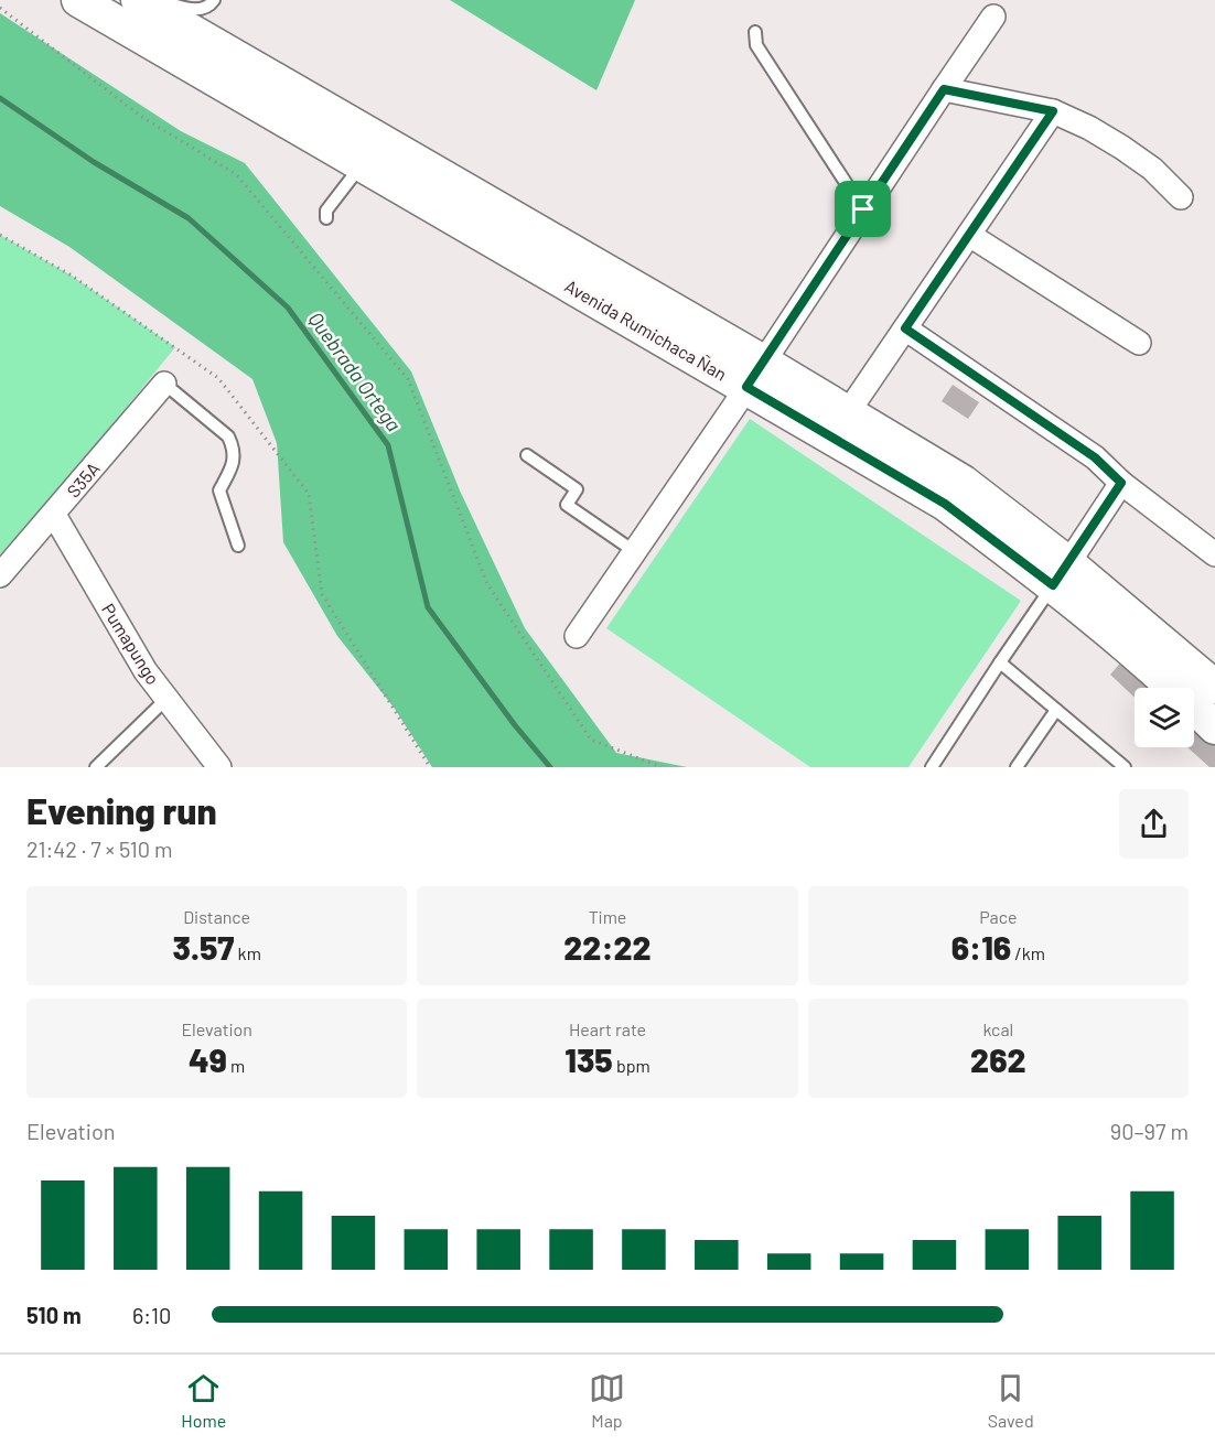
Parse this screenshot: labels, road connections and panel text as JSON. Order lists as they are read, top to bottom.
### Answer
{
  "streets": {
    "main road": ["Avenida Rumichaca Ñan"],
    "street": ["S35A", "Pumapungo"]
  },
  "crossings": [
    ["S35A", "Pumapungo"]
  ],
  "water": ["Quebrada Ortega"],
  "page": {
    "heading": ["Evening run", "21:42 · 7 × 510 m"],
    "stats": [
      ["Distance", "3.57 km"],
      ["Time", "22:22"],
      ["Pace", "6:16 /km"],
      ["Elevation", "49 m"],
      ["Heart rate", "135 bpm"],
      ["kcal", "262"]
    ],
    "chart": ["Elevation", "90–97 m"],
    "list": [
      {
        "name": "510 m",
        "note": "6:10"
      }
    ],
    "tabs": ["Home", "Map", "Saved"]
  }
}
